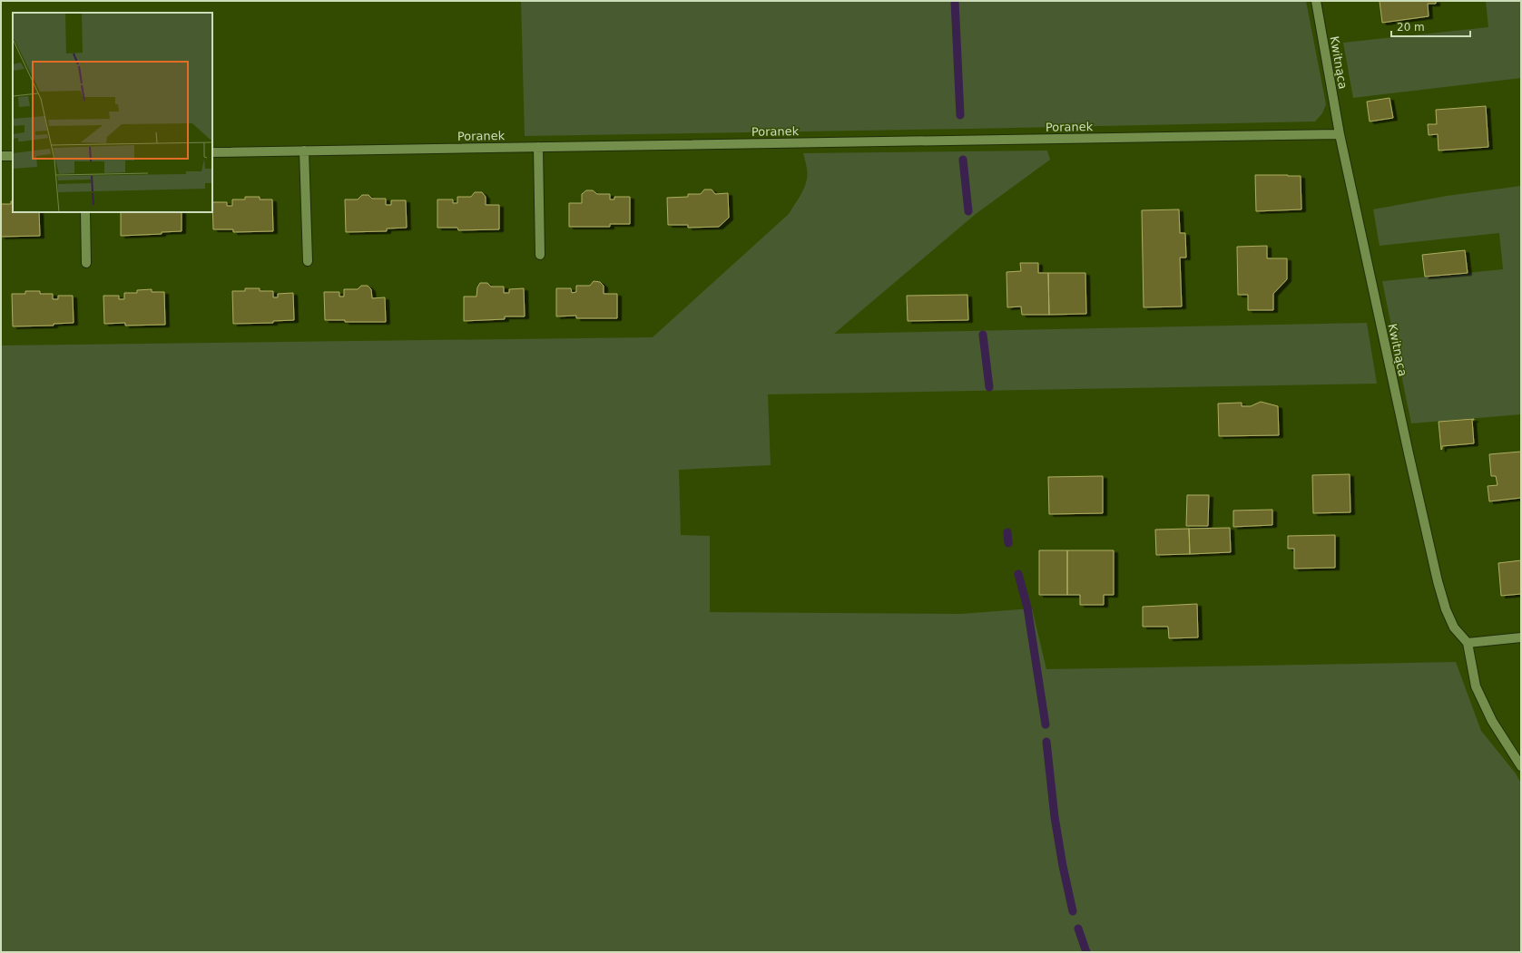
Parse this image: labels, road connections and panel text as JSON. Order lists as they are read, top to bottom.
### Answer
{
  "streets": {
    "street": ["Kwitnąca", "Poranek"]
  },
  "crossings": [
    ["Kwitnąca", "Poranek"]
  ],
  "scale_bar": "20 m"
}
